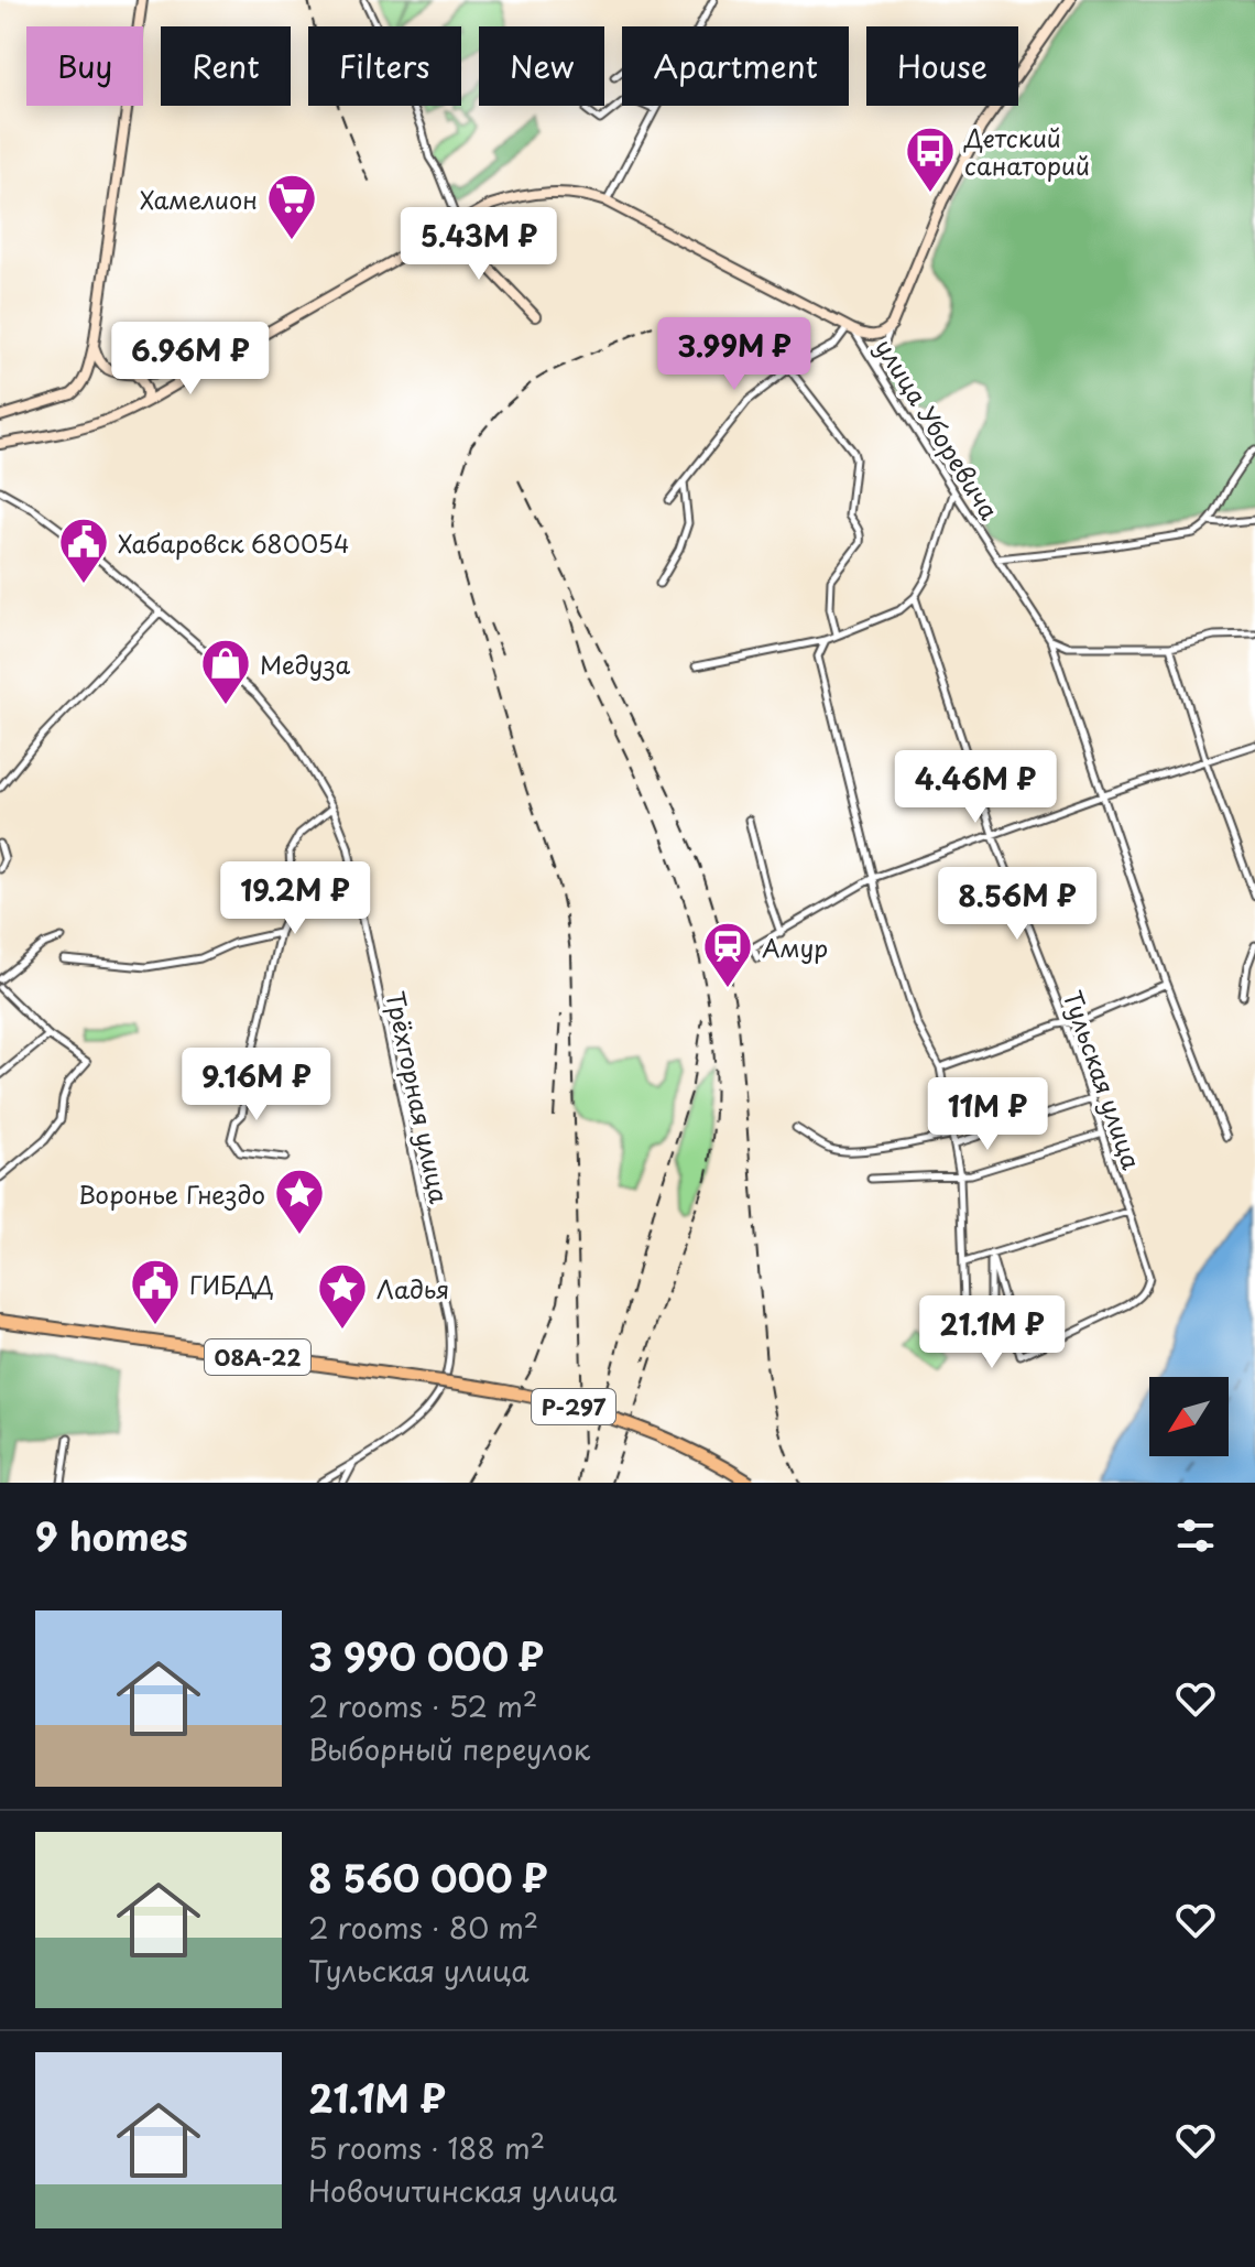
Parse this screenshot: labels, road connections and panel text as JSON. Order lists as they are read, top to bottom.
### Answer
{
  "streets": {
    "highway": ["08А-22", "Р-297"],
    "main road": ["улица Уборевича"],
    "street": ["Тульская улица", "Трёхгорная улица"]
  },
  "crossings": [
    ["08А-22", "Р-297"]
  ],
  "places": {
    "bus stop": ["Детский санаторий"],
    "supermarket": ["Хамелион"],
    "public building": ["Хабаровск 680054", "ГИБДД"],
    "shop": ["Медуза"],
    "station": ["Амур"],
    "place": ["Воронье Гнездо", "Ладья"]
  },
  "north": "bottom left",
  "page": {
    "chip": [
      "Buy",
      "Rent",
      "Filters",
      "New",
      "Apartment",
      "House"
    ],
    "price": [
      "5.43M ₽",
      "3.99M ₽",
      "6.96M ₽",
      "4.46M ₽",
      "19.2M ₽",
      "8.56M ₽",
      "9.16M ₽",
      "11M ₽",
      "21.1M ₽"
    ],
    "heading": "9 homes",
    "list": [
      {
        "name": "3 990 000 ₽",
        "note": "2 rooms · 52 m² · Выборный переулок"
      },
      {
        "name": "8 560 000 ₽",
        "note": "2 rooms · 80 m² · Тульская улица"
      },
      {
        "name": "21.1M ₽",
        "note": "5 rooms · 188 m² · Новочитинская улица"
      }
    ]
  }
}
